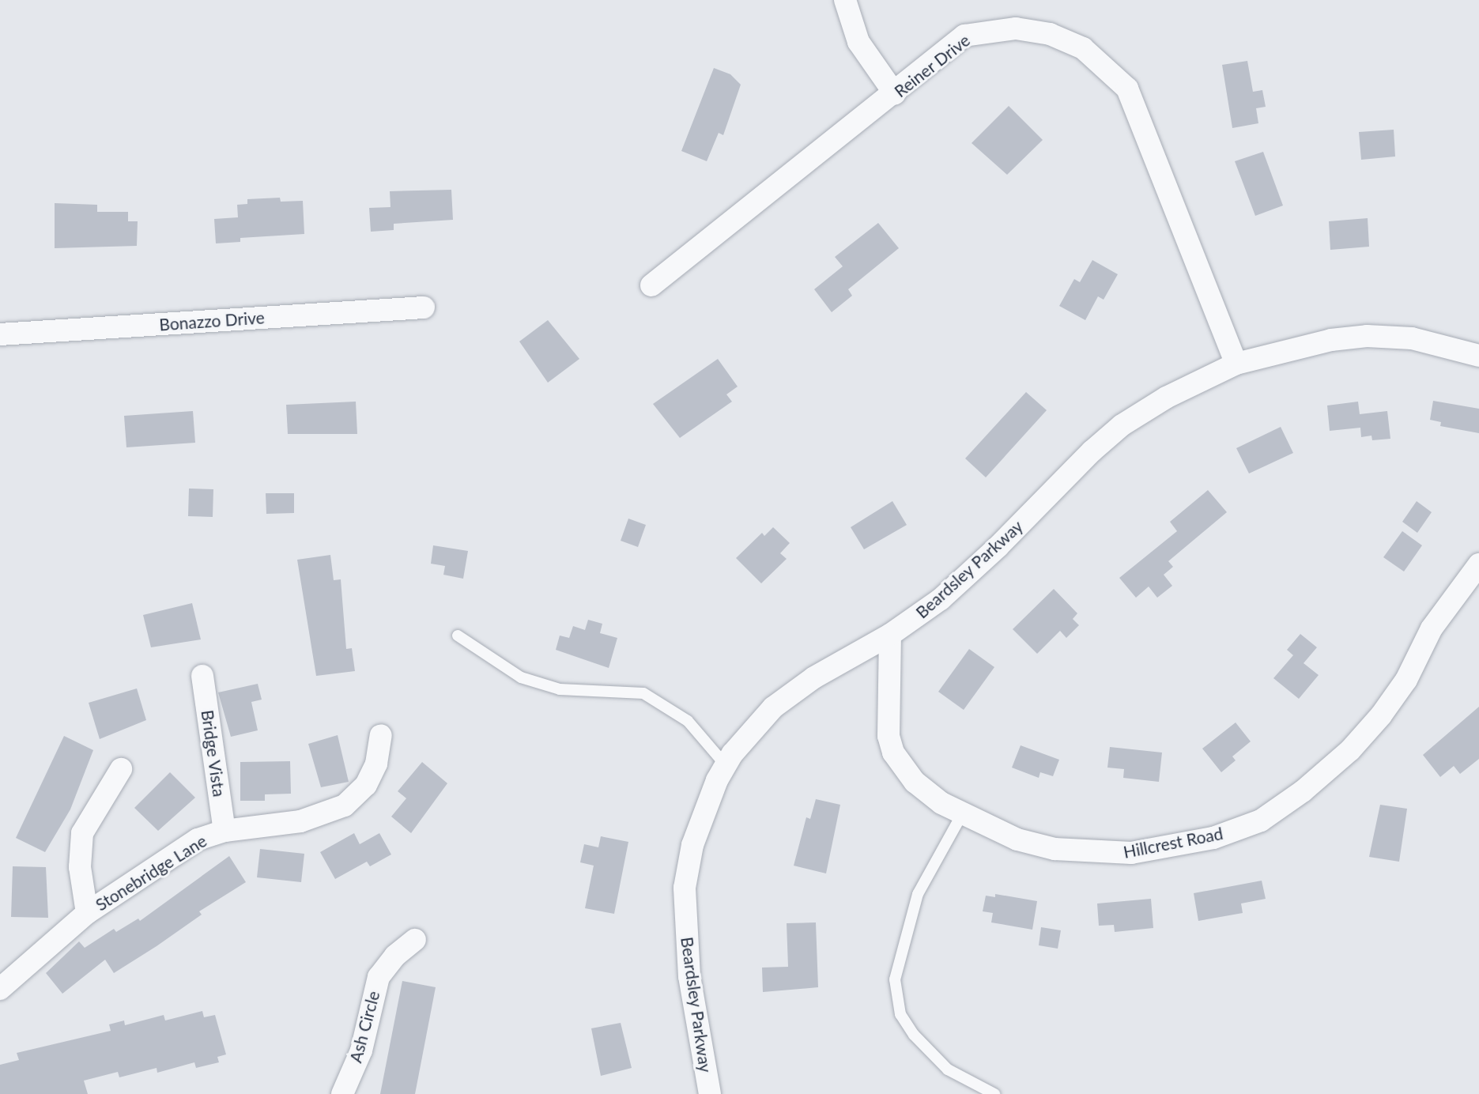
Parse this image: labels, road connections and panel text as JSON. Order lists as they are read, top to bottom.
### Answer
{
  "streets": {
    "street": [
      "Reiner Drive",
      "Bonazzo Drive",
      "Beardsley Parkway",
      "Bridge Vista",
      "Hillcrest Road",
      "Stonebridge Lane",
      "Ash Circle"
    ]
  },
  "crossings": [
    ["Reiner Drive", "Beardsley Parkway"],
    ["Beardsley Parkway", "Hillcrest Road"],
    ["Bridge Vista", "Stonebridge Lane"]
  ]
}
